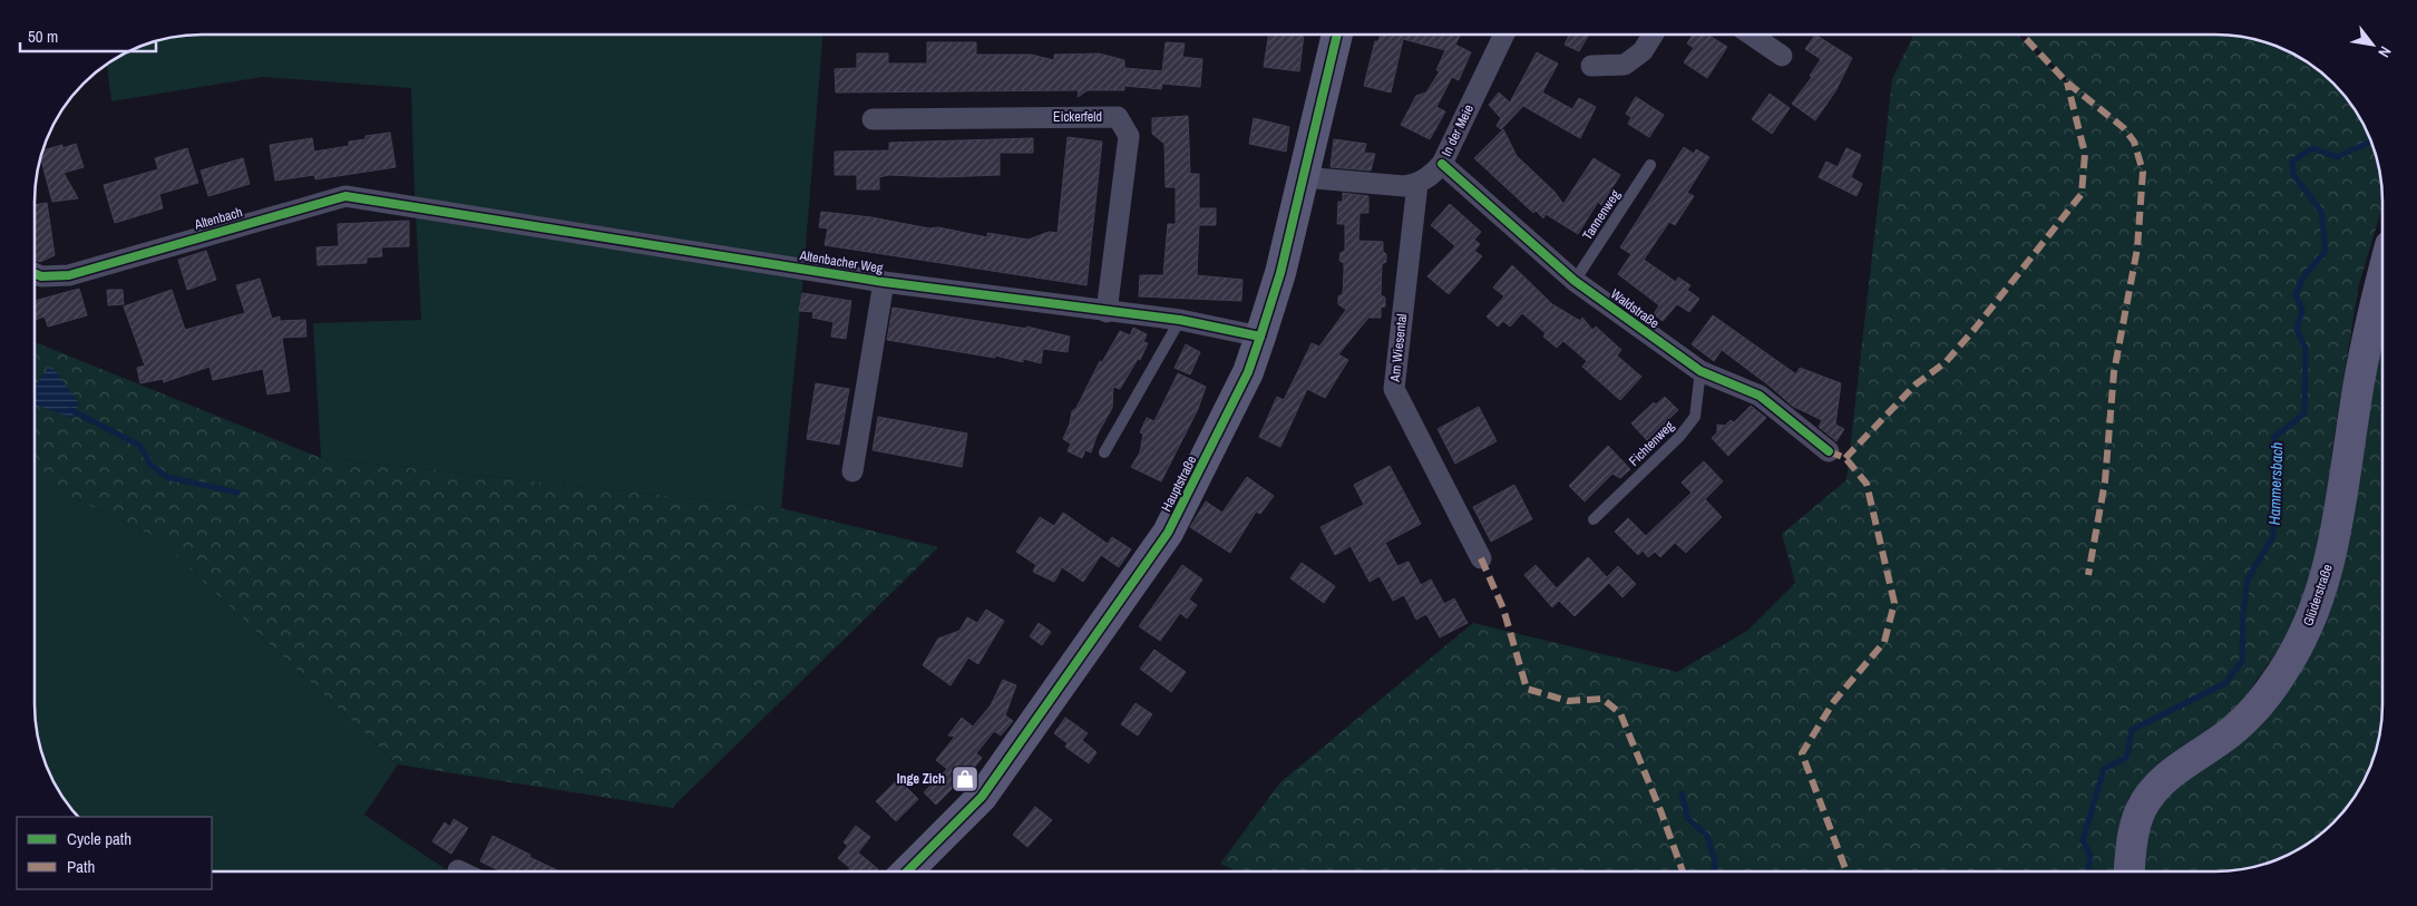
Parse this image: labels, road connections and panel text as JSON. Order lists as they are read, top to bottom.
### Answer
{
  "streets": {
    "main road": ["Hauptstraße", "Glüderstraße"],
    "street": [
      "Eickerfeld",
      "In der Meie",
      "Altenbach",
      "Altenbacher Weg",
      "Waldstraße",
      "Am Wiesental"
    ],
    "lane": ["Tannenweg", "Fichtenweg"]
  },
  "crossings": [
    ["Eickerfeld", "Altenbacher Weg"],
    ["In der Meie", "Waldstraße"],
    ["In der Meie", "Am Wiesental"],
    ["Tannenweg", "Waldstraße"],
    ["Altenbach", "Altenbacher Weg"],
    ["Altenbacher Weg", "Hauptstraße"],
    ["Waldstraße", "Fichtenweg"]
  ],
  "water": ["Hammersbach"],
  "places": {
    "shop": ["Inge Zich"]
  },
  "legend": ["Cycle path", "Path"],
  "scale_bar": "50 m",
  "north": "bottom right"
}
